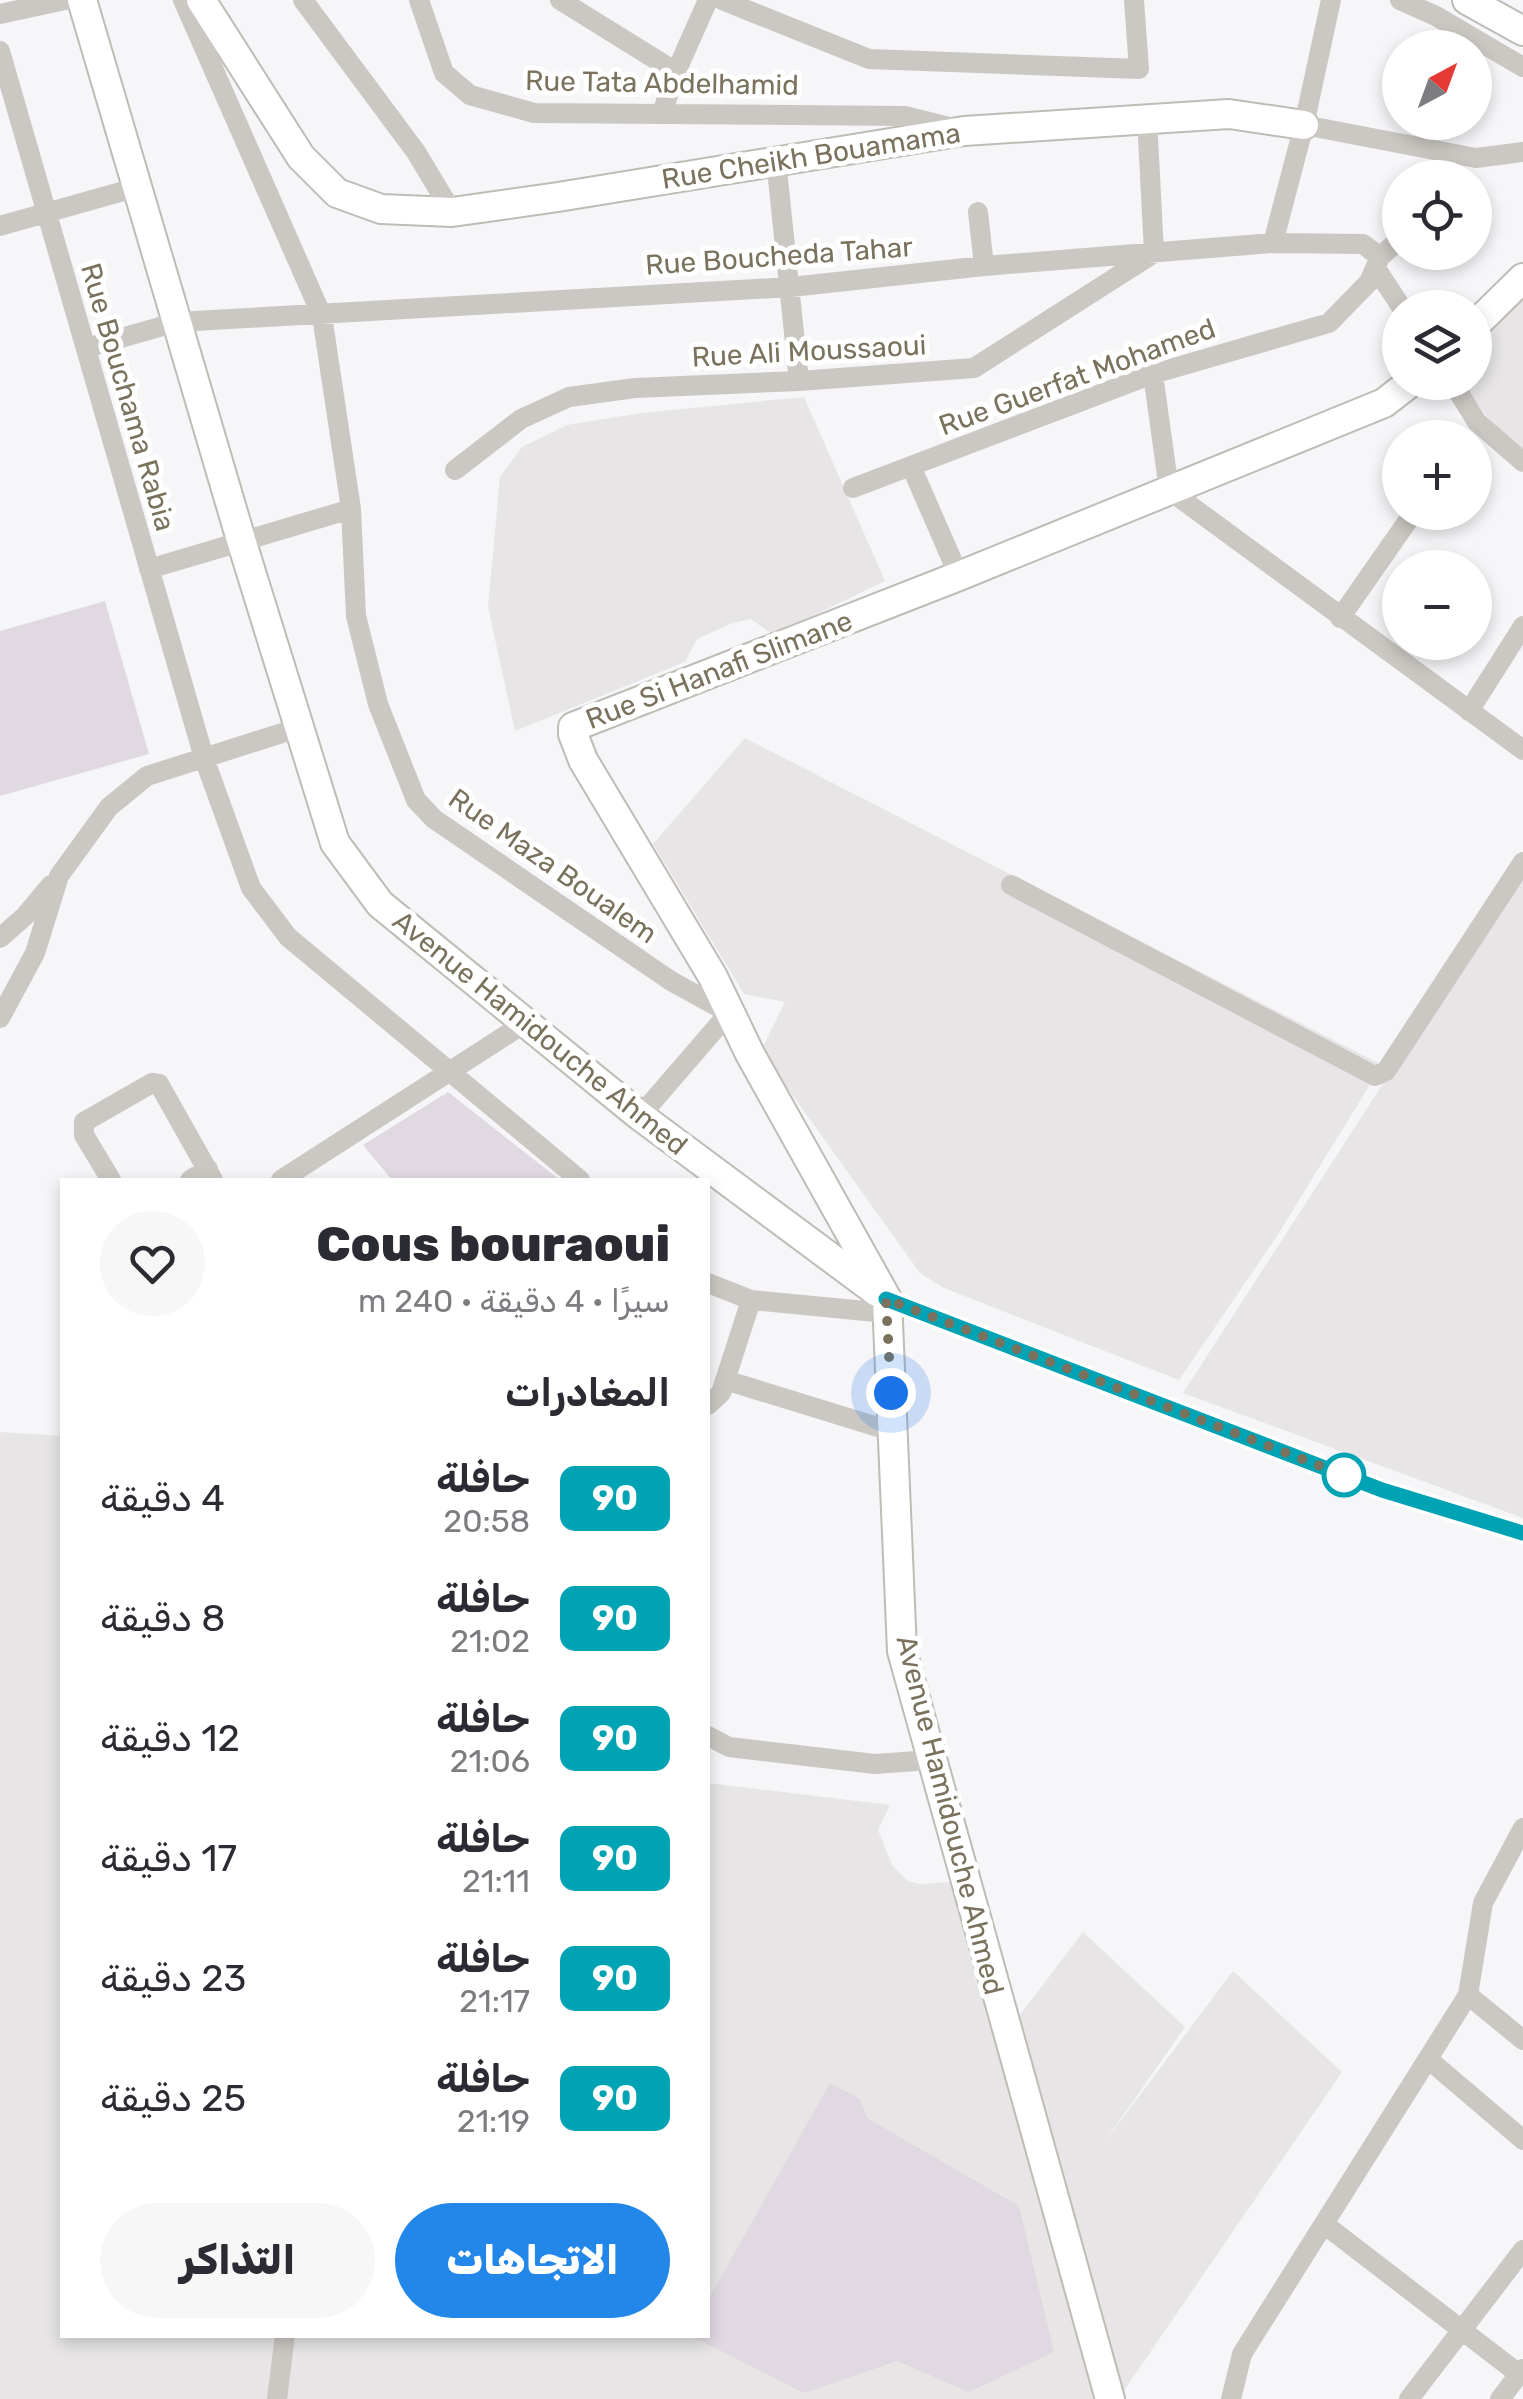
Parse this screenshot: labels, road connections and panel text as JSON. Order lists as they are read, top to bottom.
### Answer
{
  "streets": {
    "street": [
      "Rue Tata Abdelhamid",
      "Rue Cheikh Bouamama",
      "Rue Boucheda Tahar",
      "Rue Ali Moussaoui",
      "Rue Guerfat Mohamed",
      "Rue Bouchama Rabia",
      "Rue Si Hanafi Slimane",
      "Rue Maza Boualem",
      "Avenue Hamidouche Ahmed"
    ]
  },
  "crossings": [
    ["Rue Tata Abdelhamid", "Rue Cheikh Bouamama"],
    ["Rue Boucheda Tahar", "Rue Ali Moussaoui"],
    ["Rue Boucheda Tahar", "Rue Guerfat Mohamed"],
    ["Rue Boucheda Tahar", "Rue Bouchama Rabia"],
    ["Rue Boucheda Tahar", "Rue Maza Boualem"],
    ["Rue Boucheda Tahar", "Avenue Hamidouche Ahmed"],
    ["Rue Si Hanafi Slimane", "Rue Maza Boualem"],
    ["Rue Si Hanafi Slimane", "Avenue Hamidouche Ahmed"]
  ],
  "lines": ["bus line 90"],
  "north": "top right",
  "page": {
    "map_buttons": ["+", "−"],
    "heading": [
      ["Cous bouraoui", "سيرًا · 4 دقيقة · 240 m"],
      "المغادرات"
    ],
    "list": [
      {
        "mark": "90",
        "name": "حافلة",
        "note": "20:58",
        "value": "4 دقيقة"
      },
      {
        "mark": "90",
        "name": "حافلة",
        "note": "21:02",
        "value": "8 دقيقة"
      },
      {
        "mark": "90",
        "name": "حافلة",
        "note": "21:06",
        "value": "12 دقيقة"
      },
      {
        "mark": "90",
        "name": "حافلة",
        "note": "21:11",
        "value": "17 دقيقة"
      },
      {
        "mark": "90",
        "name": "حافلة",
        "note": "21:17",
        "value": "23 دقيقة"
      },
      {
        "mark": "90",
        "name": "حافلة",
        "note": "21:19",
        "value": "25 دقيقة"
      }
    ],
    "buttons": ["الاتجاهات", "التذاكر"]
  }
}
